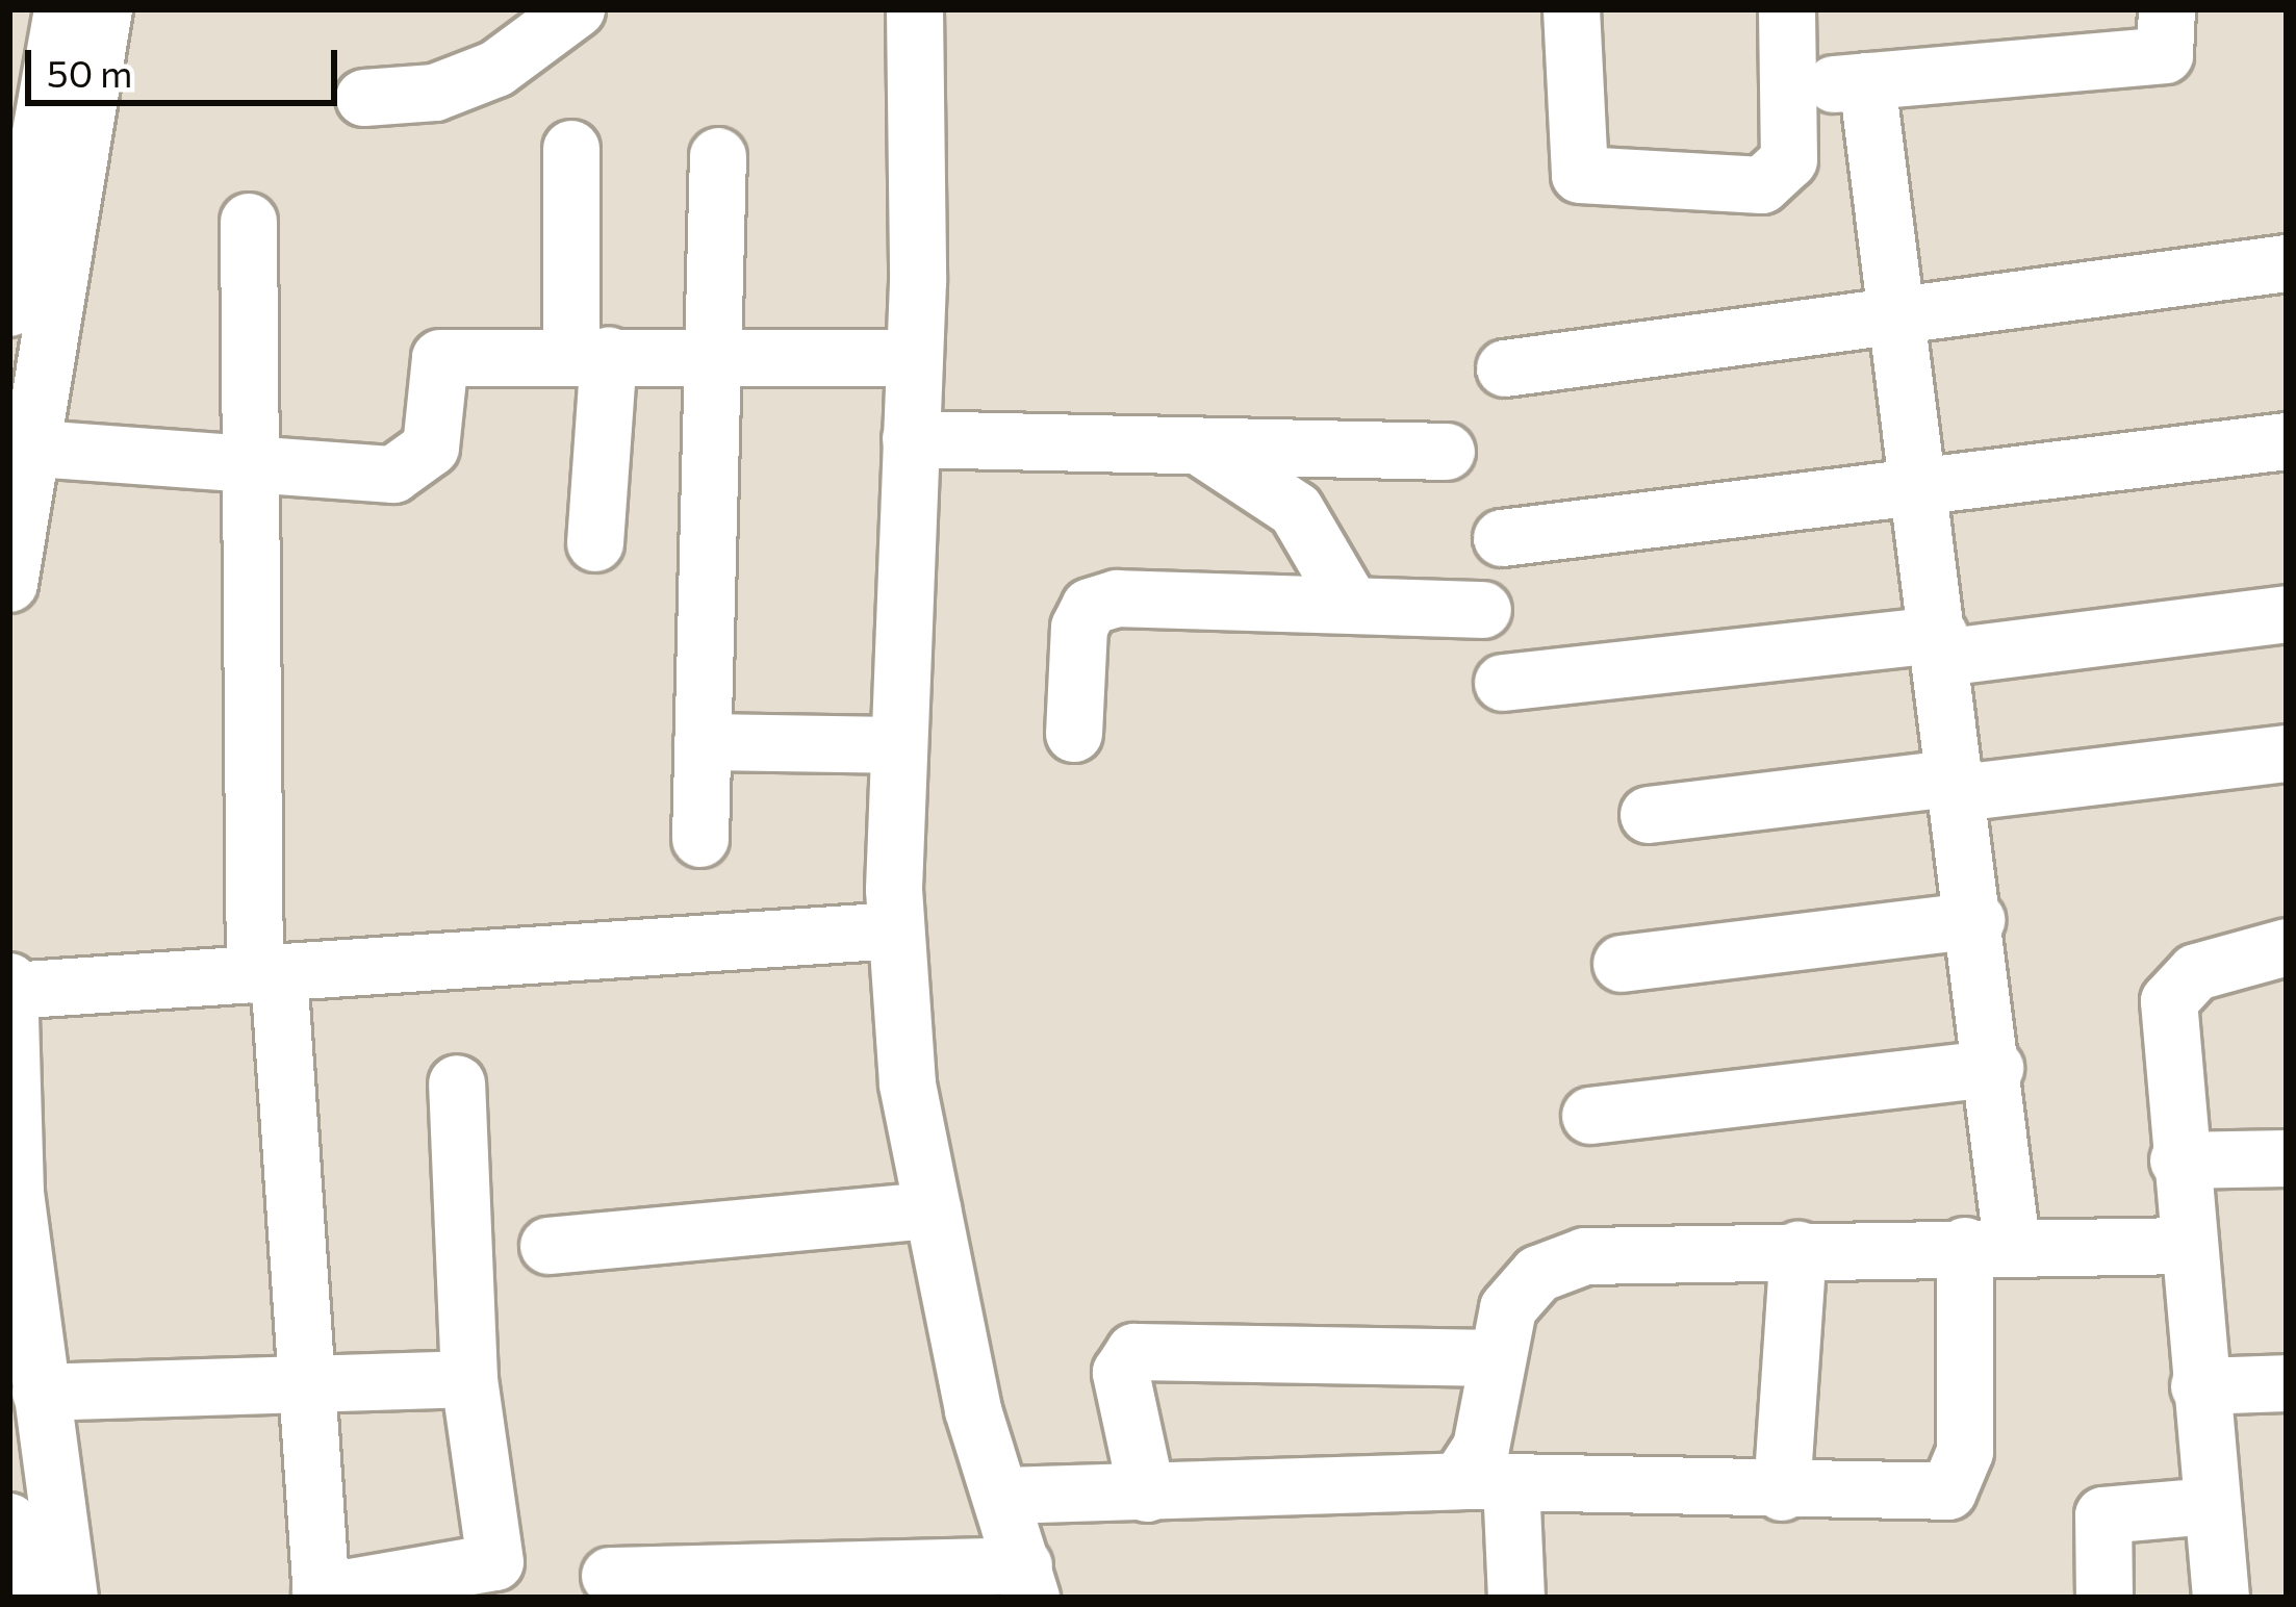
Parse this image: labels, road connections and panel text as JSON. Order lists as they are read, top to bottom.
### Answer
{
  "scale_bar": "50 m"
}
